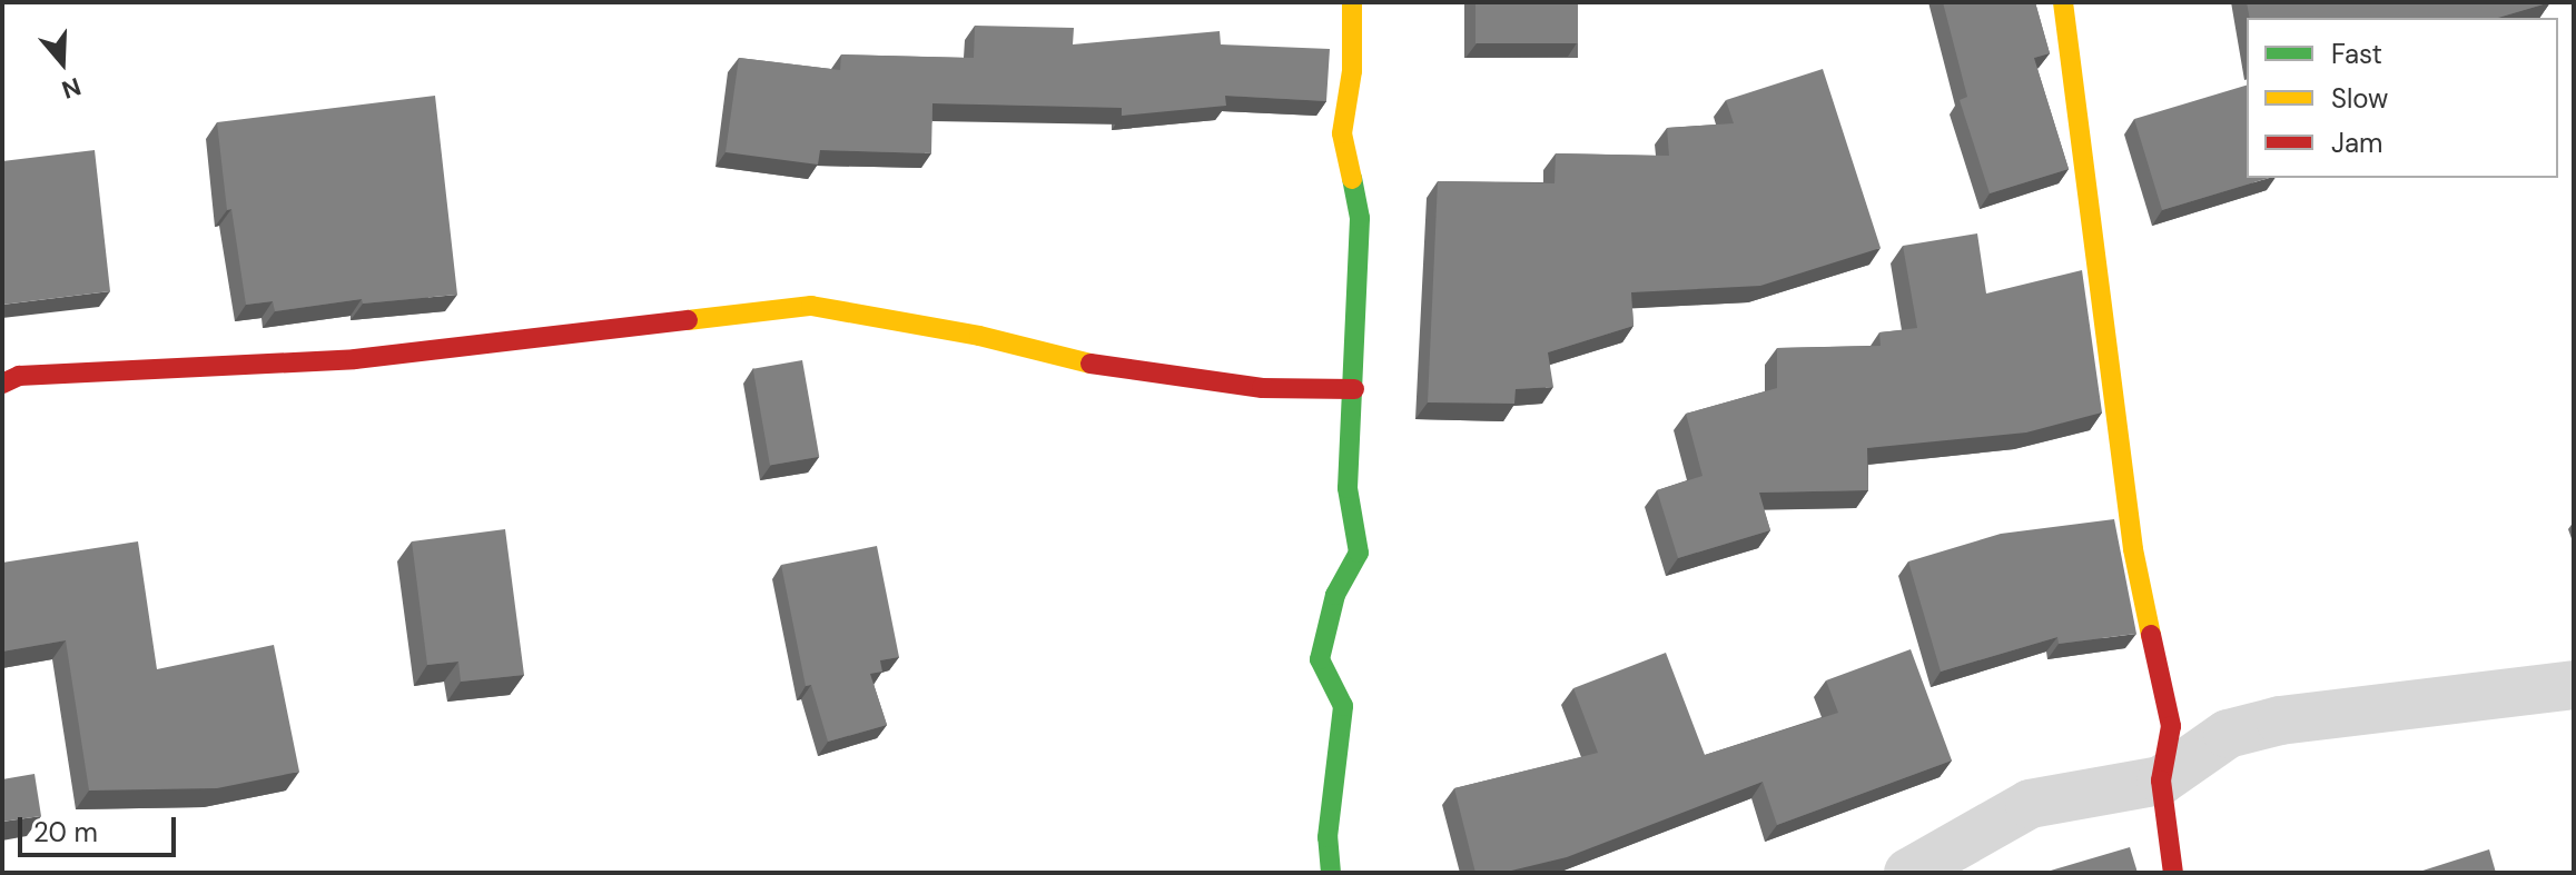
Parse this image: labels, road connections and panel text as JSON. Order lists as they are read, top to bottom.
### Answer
{
  "legend": ["Fast", "Slow", "Jam"],
  "scale_bar": "20 m",
  "north": "bottom"
}
